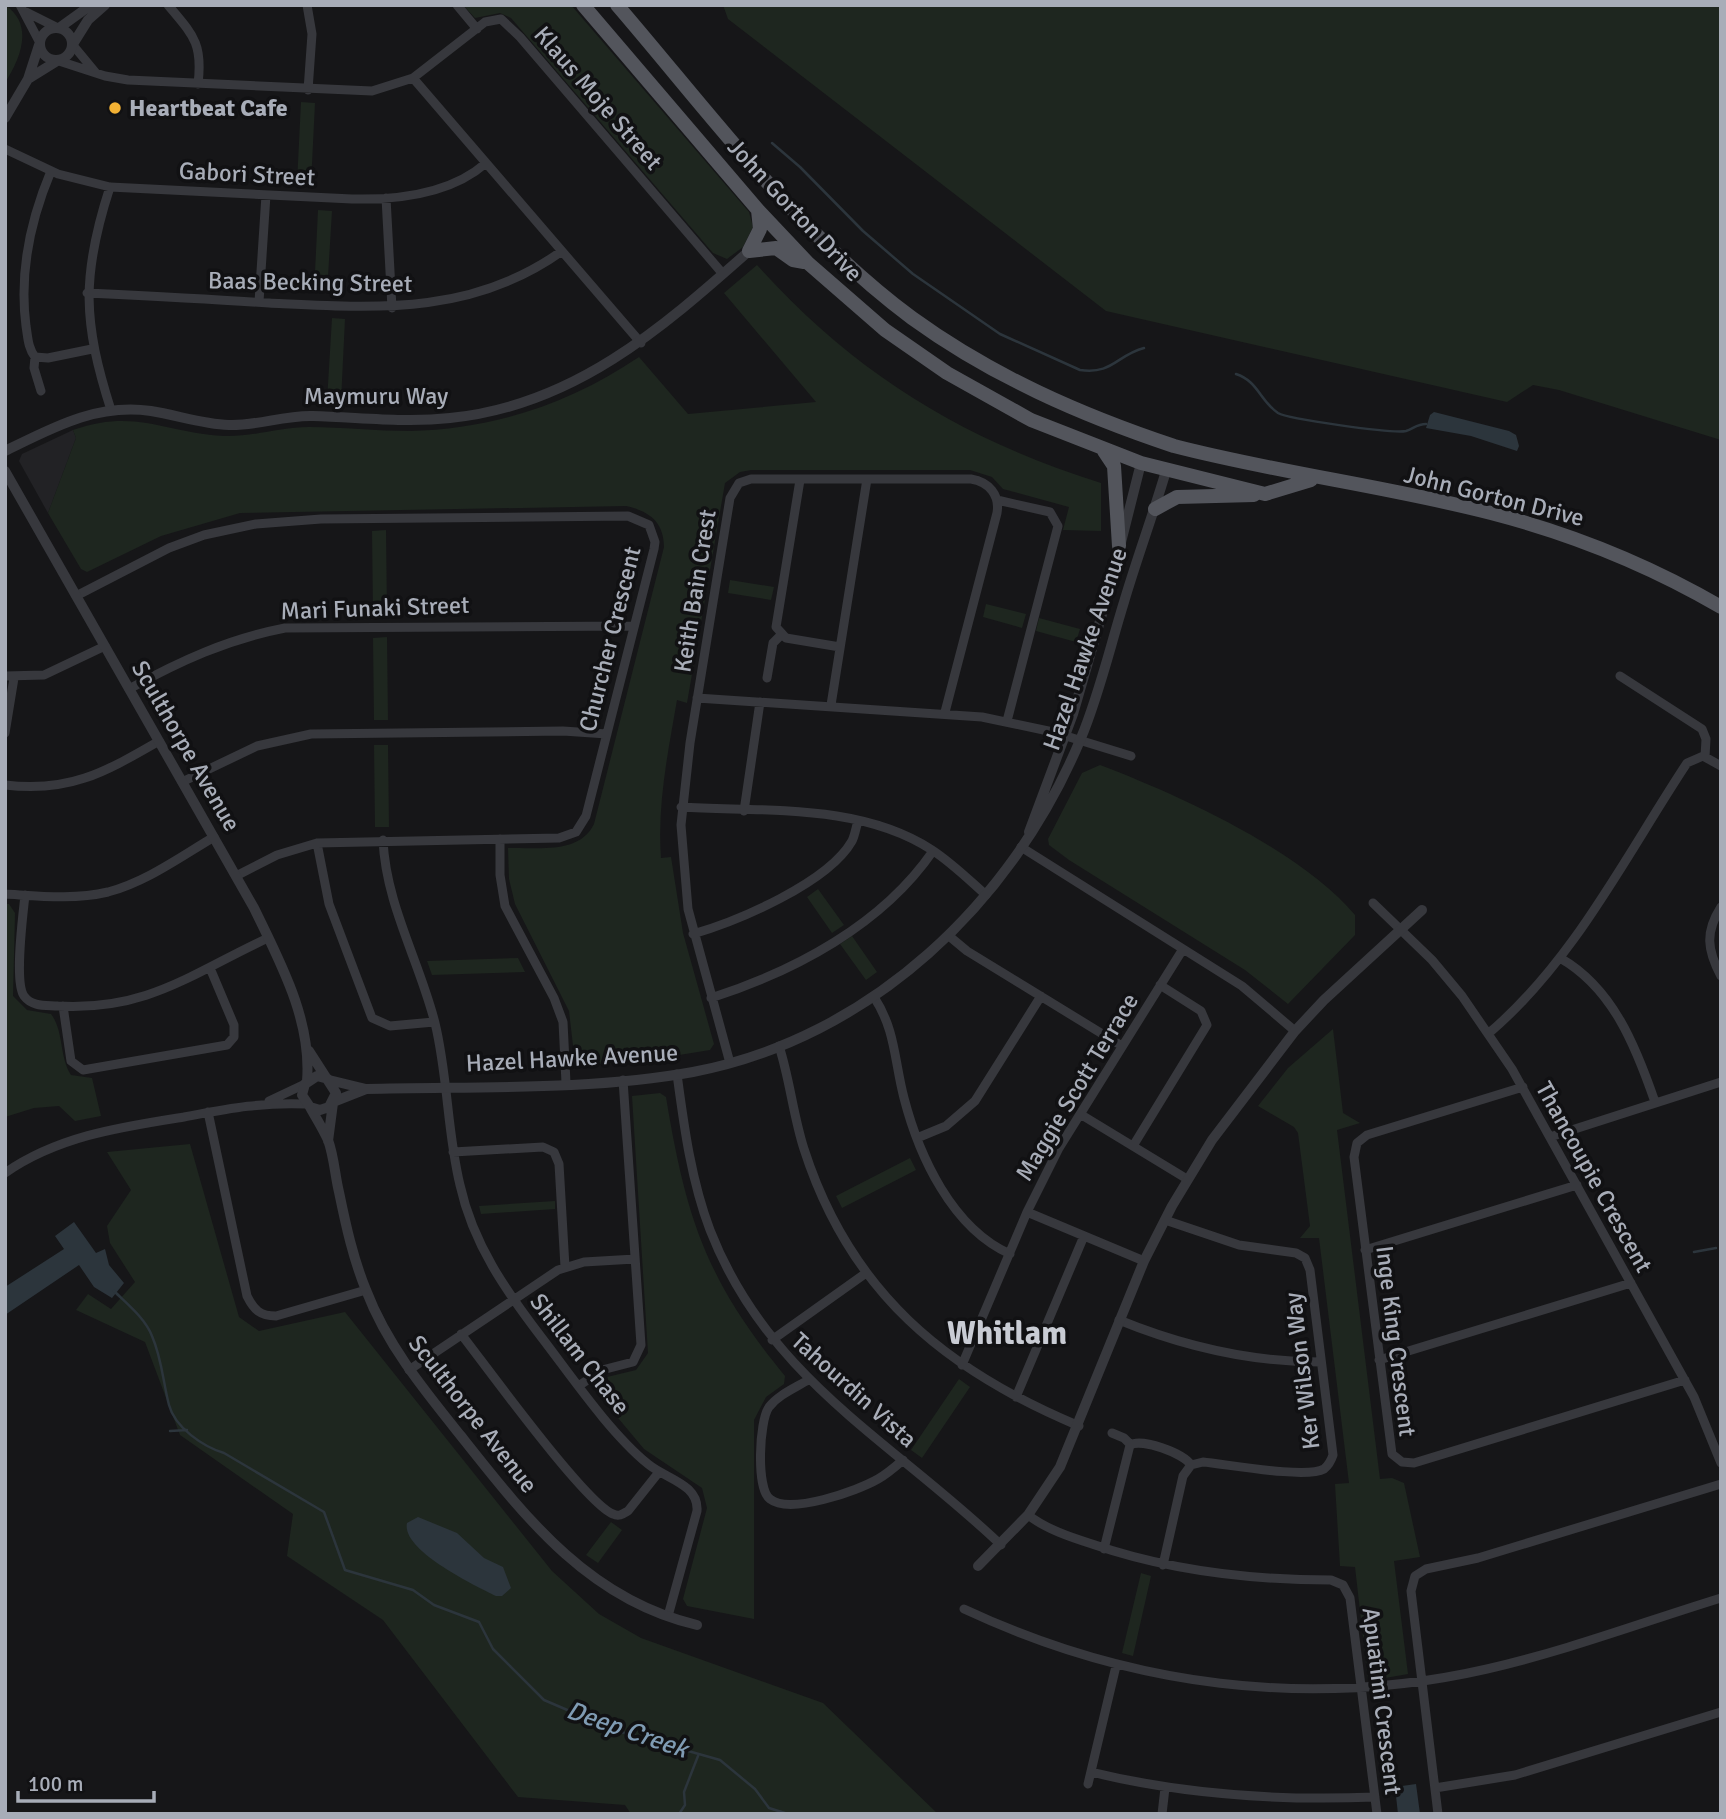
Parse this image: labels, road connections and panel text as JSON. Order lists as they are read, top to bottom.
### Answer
{
  "streets": {
    "main road": ["John Gorton Drive"],
    "street": [
      "Klaus Moje Street",
      "Gabori Street",
      "Baas Becking Street",
      "Maymuru Way",
      "Keith Bain Crest",
      "Mari Funaki Street",
      "Churcher Crescent",
      "Hazel Hawke Avenue",
      "Sculthorpe Avenue",
      "Maggie Scott Terrace",
      "Thancoupie Crescent",
      "Inge King Crescent",
      "Shillam Chase",
      "Ker Wilson Way",
      "Tahourdin Vista",
      "Apuatimi Crescent"
    ]
  },
  "crossings": [
    ["Klaus Moje Street", "Maymuru Way"],
    ["John Gorton Drive", "Hazel Hawke Avenue"],
    ["Keith Bain Crest", "Hazel Hawke Avenue"],
    ["Mari Funaki Street", "Churcher Crescent"],
    ["Mari Funaki Street", "Sculthorpe Avenue"],
    ["Churcher Crescent", "Sculthorpe Avenue"],
    ["Churcher Crescent", "Shillam Chase"],
    ["Hazel Hawke Avenue", "Sculthorpe Avenue"],
    ["Hazel Hawke Avenue", "Shillam Chase"],
    ["Hazel Hawke Avenue", "Tahourdin Vista"],
    ["Sculthorpe Avenue", "Shillam Chase"],
    ["Thancoupie Crescent", "Inge King Crescent"]
  ],
  "districts": ["Whitlam"],
  "water": ["Deep Creek"],
  "places": ["Heartbeat Cafe"],
  "scale_bar": "100 m"
}
